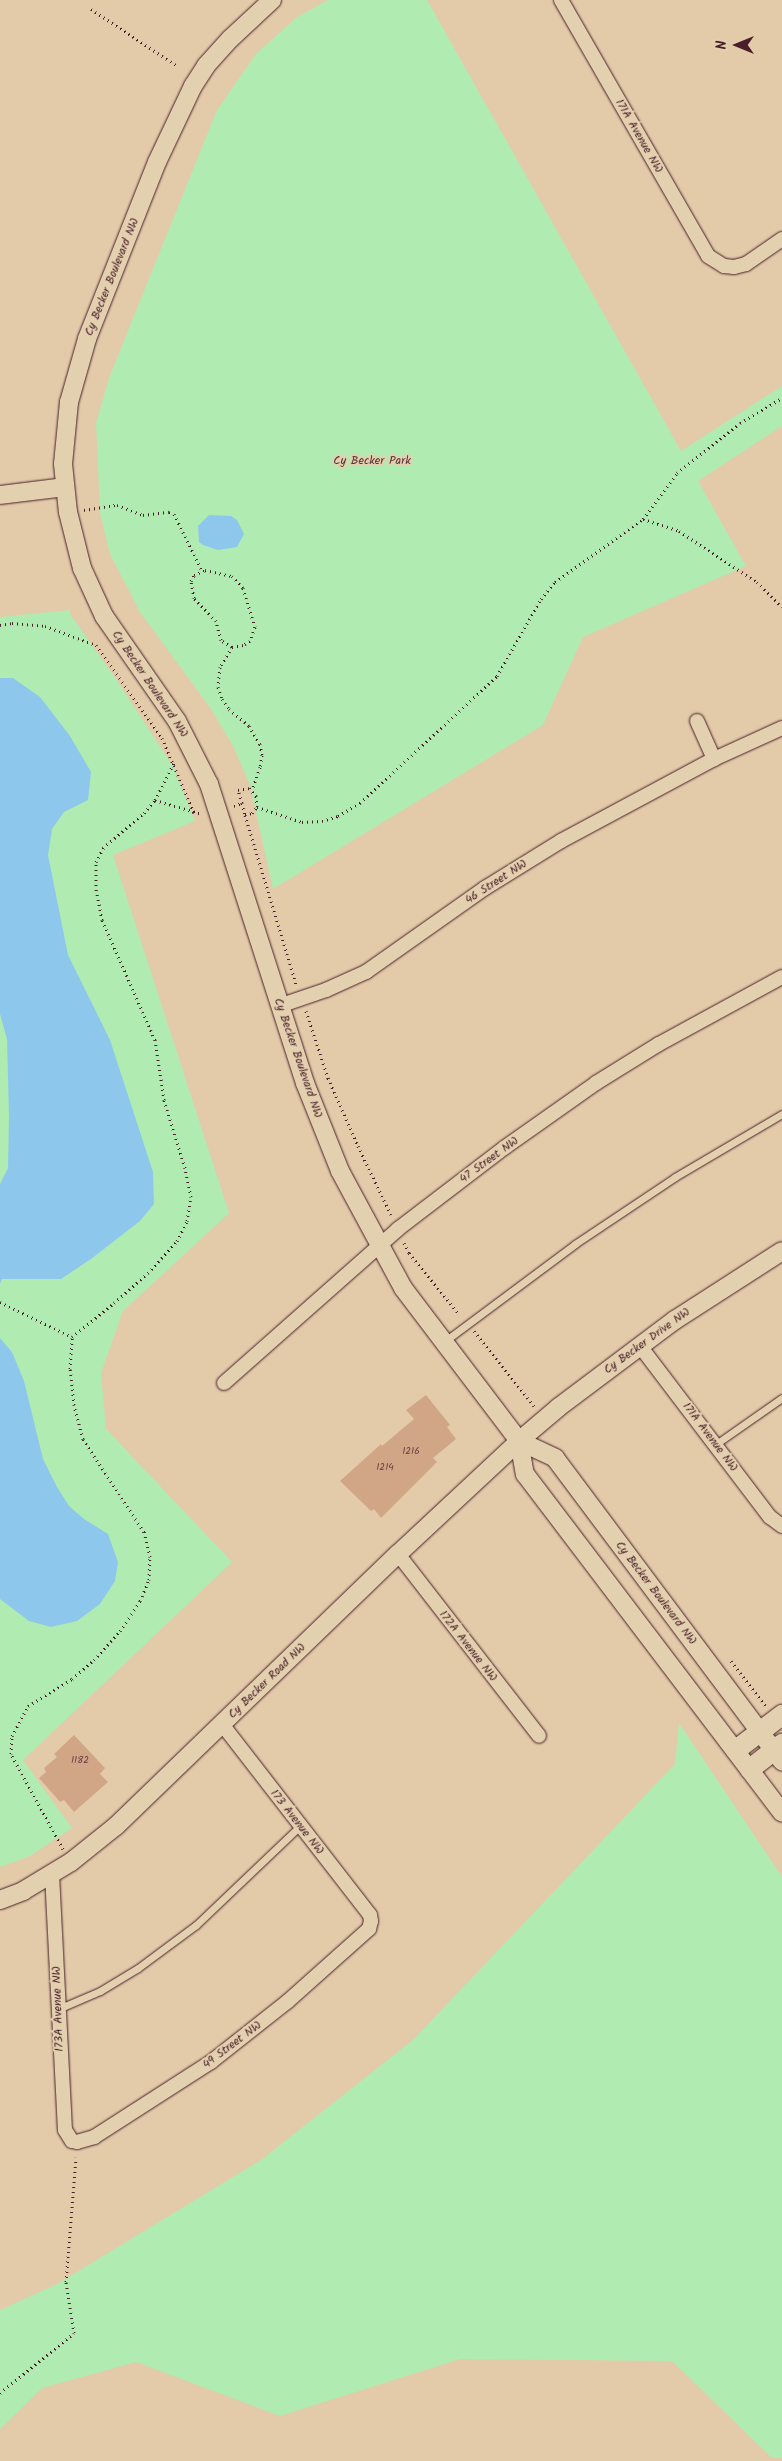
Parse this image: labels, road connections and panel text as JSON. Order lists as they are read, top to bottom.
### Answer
{
  "streets": {
    "street": [
      "171A Avenue NW",
      "Cy Becker Boulevard NW",
      "46 Street NW",
      "47 Street NW",
      "Cy Becker Drive NW",
      "172A Avenue NW",
      "Cy Becker Road NW",
      "173 Avenue NW",
      "173A Avenue NW",
      "49 Street NW"
    ]
  },
  "crossings": [
    ["171A Avenue NW", "Cy Becker Drive NW"],
    ["Cy Becker Boulevard NW", "46 Street NW"],
    ["Cy Becker Boulevard NW", "47 Street NW"],
    ["Cy Becker Boulevard NW", "Cy Becker Drive NW"],
    ["Cy Becker Boulevard NW", "Cy Becker Road NW"],
    ["Cy Becker Drive NW", "Cy Becker Road NW"],
    ["172A Avenue NW", "Cy Becker Road NW"],
    ["Cy Becker Road NW", "173 Avenue NW"],
    ["Cy Becker Road NW", "173A Avenue NW"],
    ["173 Avenue NW", "49 Street NW"],
    ["173A Avenue NW", "49 Street NW"]
  ],
  "parks": ["Cy Becker Park"],
  "house_numbers": ["1216", "1214", "1182"],
  "north": "left"
}
